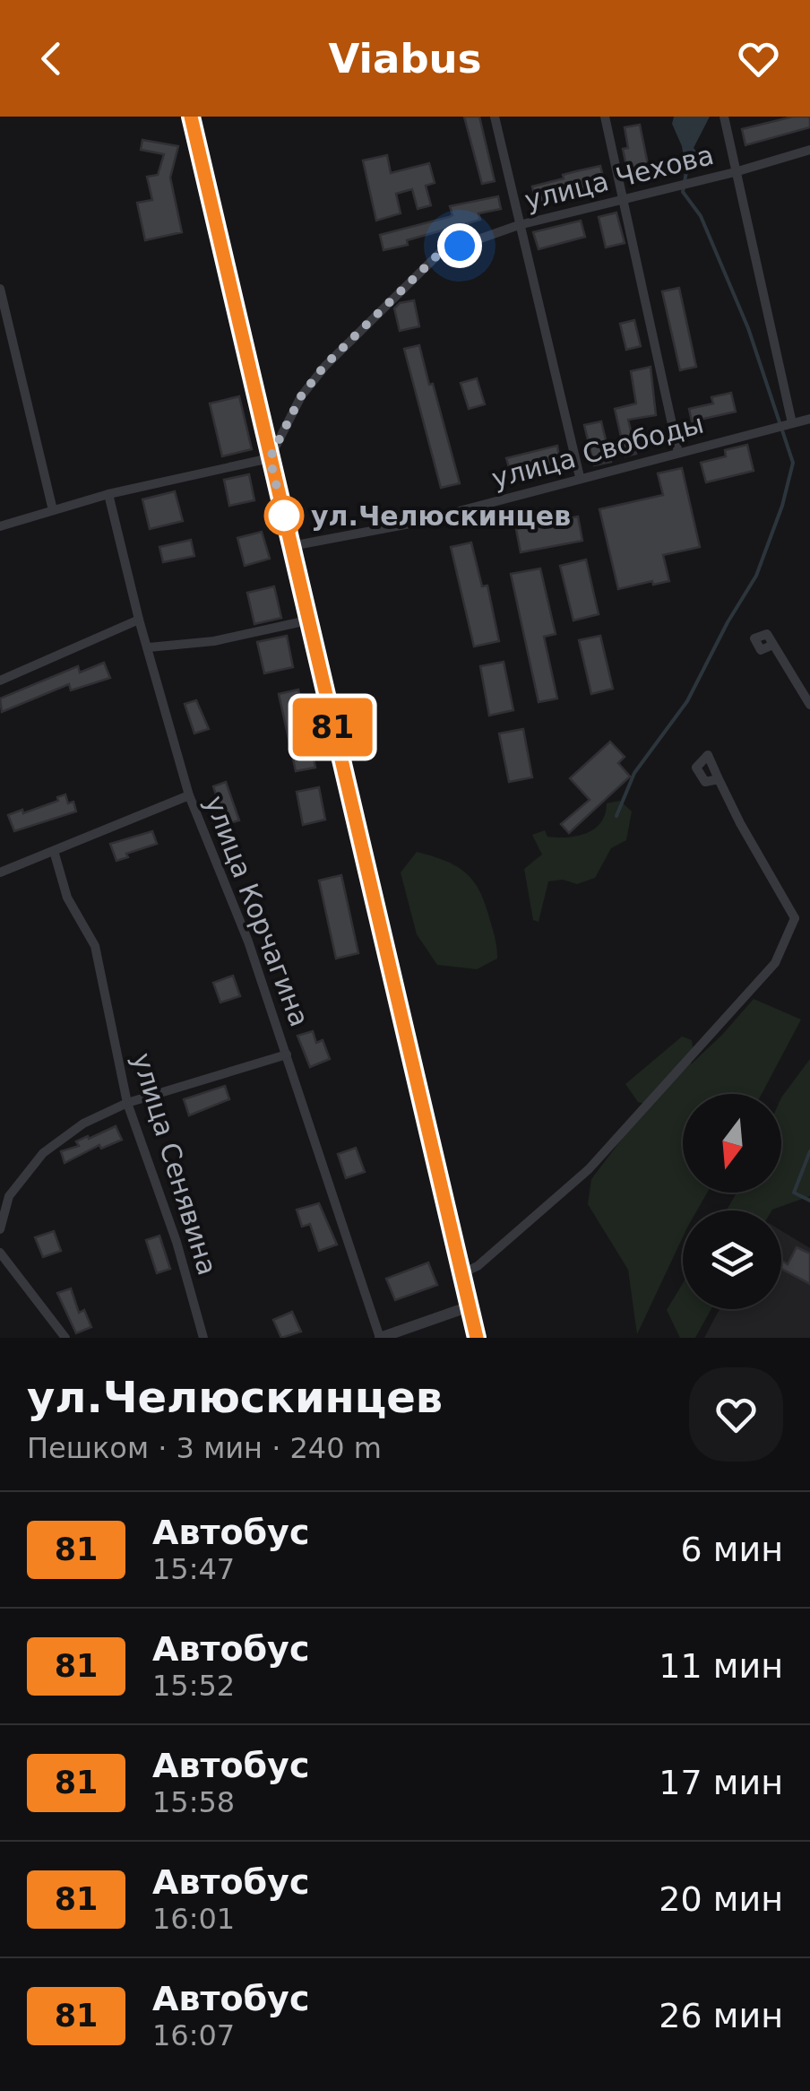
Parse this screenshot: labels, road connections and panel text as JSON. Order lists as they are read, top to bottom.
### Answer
{
  "streets": {
    "street": [
      "улица Чехова",
      "улица Свободы",
      "улица Корчагина",
      "улица Сенявина"
    ]
  },
  "places": ["ул.Челюскинцев"],
  "lines": ["bus line 81"],
  "north": "bottom",
  "page": {
    "header": "Viabus",
    "on_map": "81",
    "heading": ["ул.Челюскинцев", "Пешком · 3 мин · 240 m"],
    "list": [
      {
        "mark": "81",
        "name": "Автобус",
        "note": "15:47",
        "value": "6 мин"
      },
      {
        "mark": "81",
        "name": "Автобус",
        "note": "15:52",
        "value": "11 мин"
      },
      {
        "mark": "81",
        "name": "Автобус",
        "note": "15:58",
        "value": "17 мин"
      },
      {
        "mark": "81",
        "name": "Автобус",
        "note": "16:01",
        "value": "20 мин"
      },
      {
        "mark": "81",
        "name": "Автобус",
        "note": "16:07",
        "value": "26 мин"
      }
    ]
  }
}
